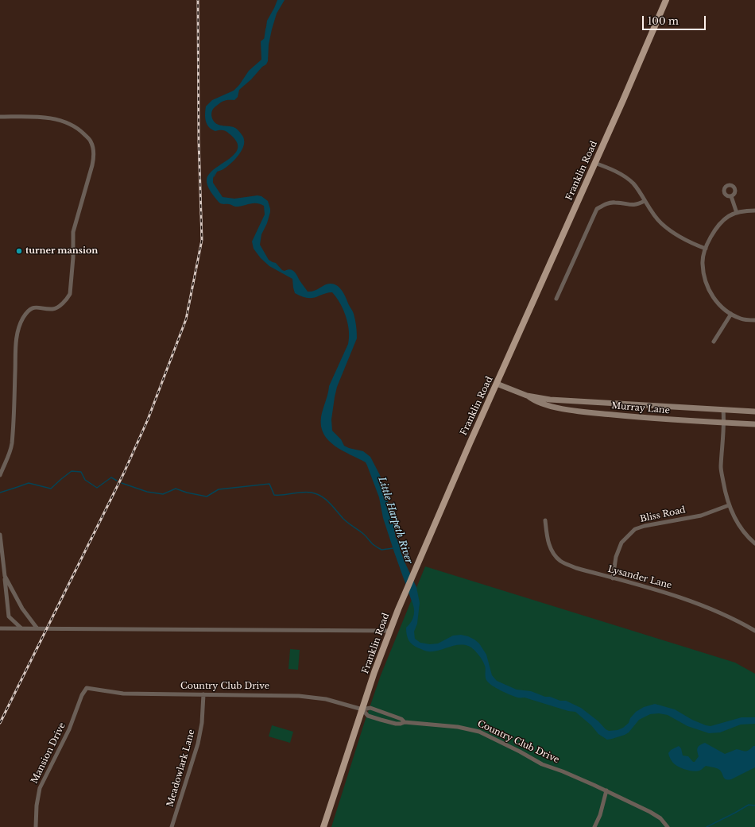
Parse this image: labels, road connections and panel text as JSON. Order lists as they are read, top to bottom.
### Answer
{
  "streets": {
    "main road": ["Franklin Road", "Murray Lane"],
    "street": [
      "Bliss Road",
      "Lysander Lane",
      "Country Club Drive",
      "Mansion Drive",
      "Meadowlark Lane"
    ]
  },
  "crossings": [
    ["Franklin Road", "Murray Lane"],
    ["Franklin Road", "Country Club Drive"],
    ["Bliss Road", "Lysander Lane"],
    ["Country Club Drive", "Mansion Drive"],
    ["Country Club Drive", "Meadowlark Lane"]
  ],
  "water": ["Little Harpeth River"],
  "places": ["turner mansion"],
  "scale_bar": "100 m"
}
